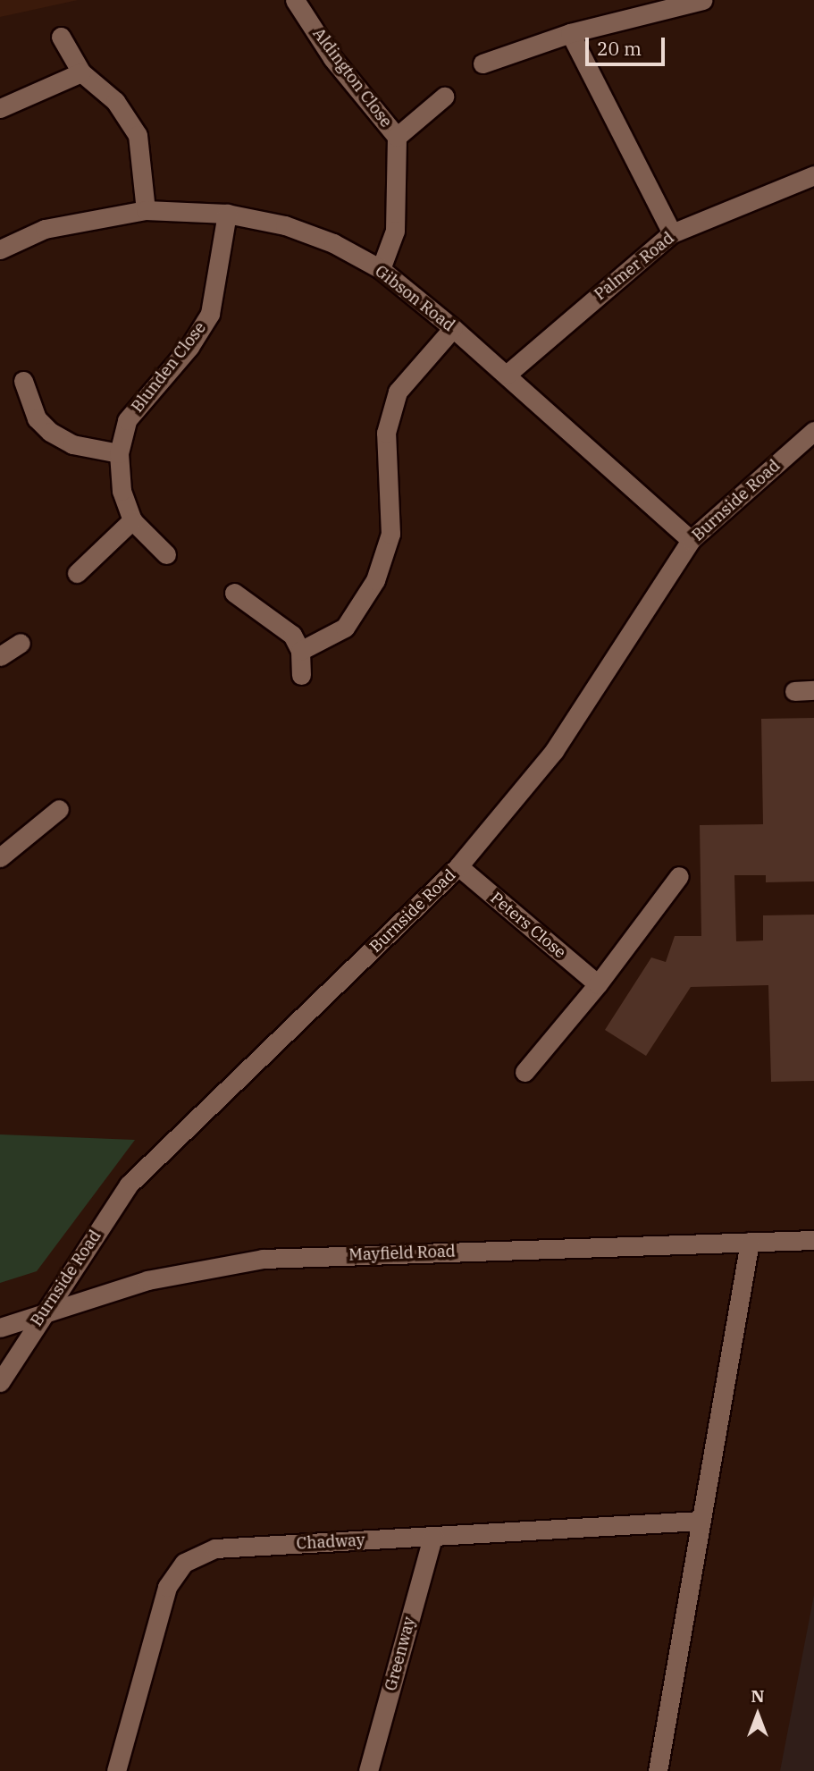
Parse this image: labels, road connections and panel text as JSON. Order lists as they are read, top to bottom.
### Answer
{
  "streets": {
    "street": [
      "Aldington Close",
      "Palmer Road",
      "Gibson Road",
      "Blunden Close",
      "Burnside Road",
      "Peters Close",
      "Mayfield Road",
      "Chadway",
      "Greenway"
    ]
  },
  "crossings": [
    ["Aldington Close", "Gibson Road"],
    ["Palmer Road", "Gibson Road"],
    ["Gibson Road", "Blunden Close"],
    ["Gibson Road", "Burnside Road"],
    ["Burnside Road", "Peters Close"],
    ["Burnside Road", "Mayfield Road"],
    ["Chadway", "Greenway"]
  ],
  "scale_bar": "20 m",
  "north": "top"
}
